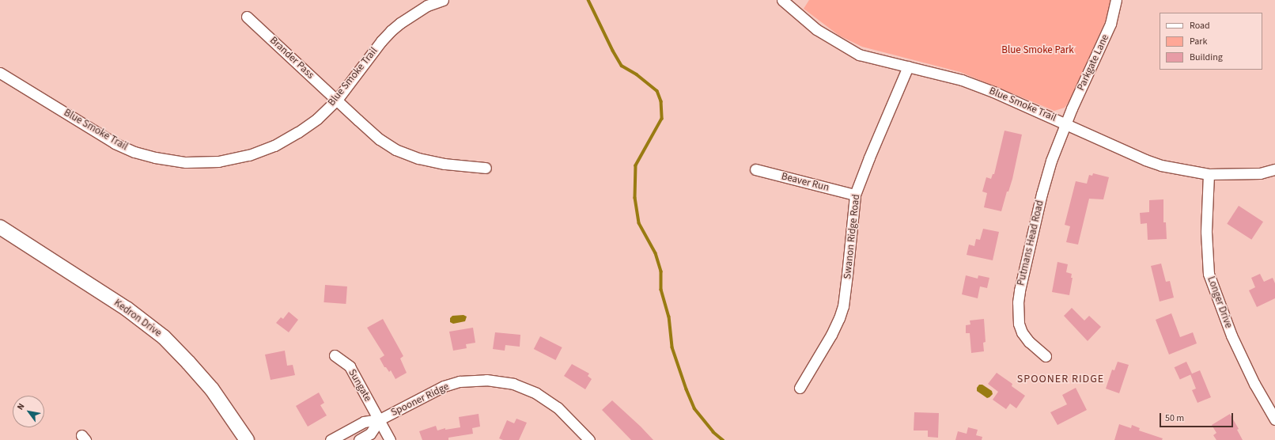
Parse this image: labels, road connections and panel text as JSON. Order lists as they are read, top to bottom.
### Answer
{
  "streets": {
    "street": [
      "Brander Pass",
      "Parkgate Lane",
      "Blue Smoke Trail",
      "Beaver Run",
      "Swanon Ridge Road",
      "Putmans Head Road",
      "Longer Drive",
      "Kedron Drive",
      "Sungate",
      "Spooner Ridge"
    ]
  },
  "crossings": [
    ["Brander Pass", "Blue Smoke Trail"],
    ["Parkgate Lane", "Blue Smoke Trail"],
    ["Parkgate Lane", "Putmans Head Road"],
    ["Blue Smoke Trail", "Swanon Ridge Road"],
    ["Blue Smoke Trail", "Putmans Head Road"],
    ["Blue Smoke Trail", "Longer Drive"],
    ["Beaver Run", "Swanon Ridge Road"],
    ["Sungate", "Spooner Ridge"]
  ],
  "districts": ["SPOONER RIDGE"],
  "parks": ["Blue Smoke Park"],
  "legend": ["Road", "Park", "Building"],
  "scale_bar": "50 m",
  "north": "top left"
}
